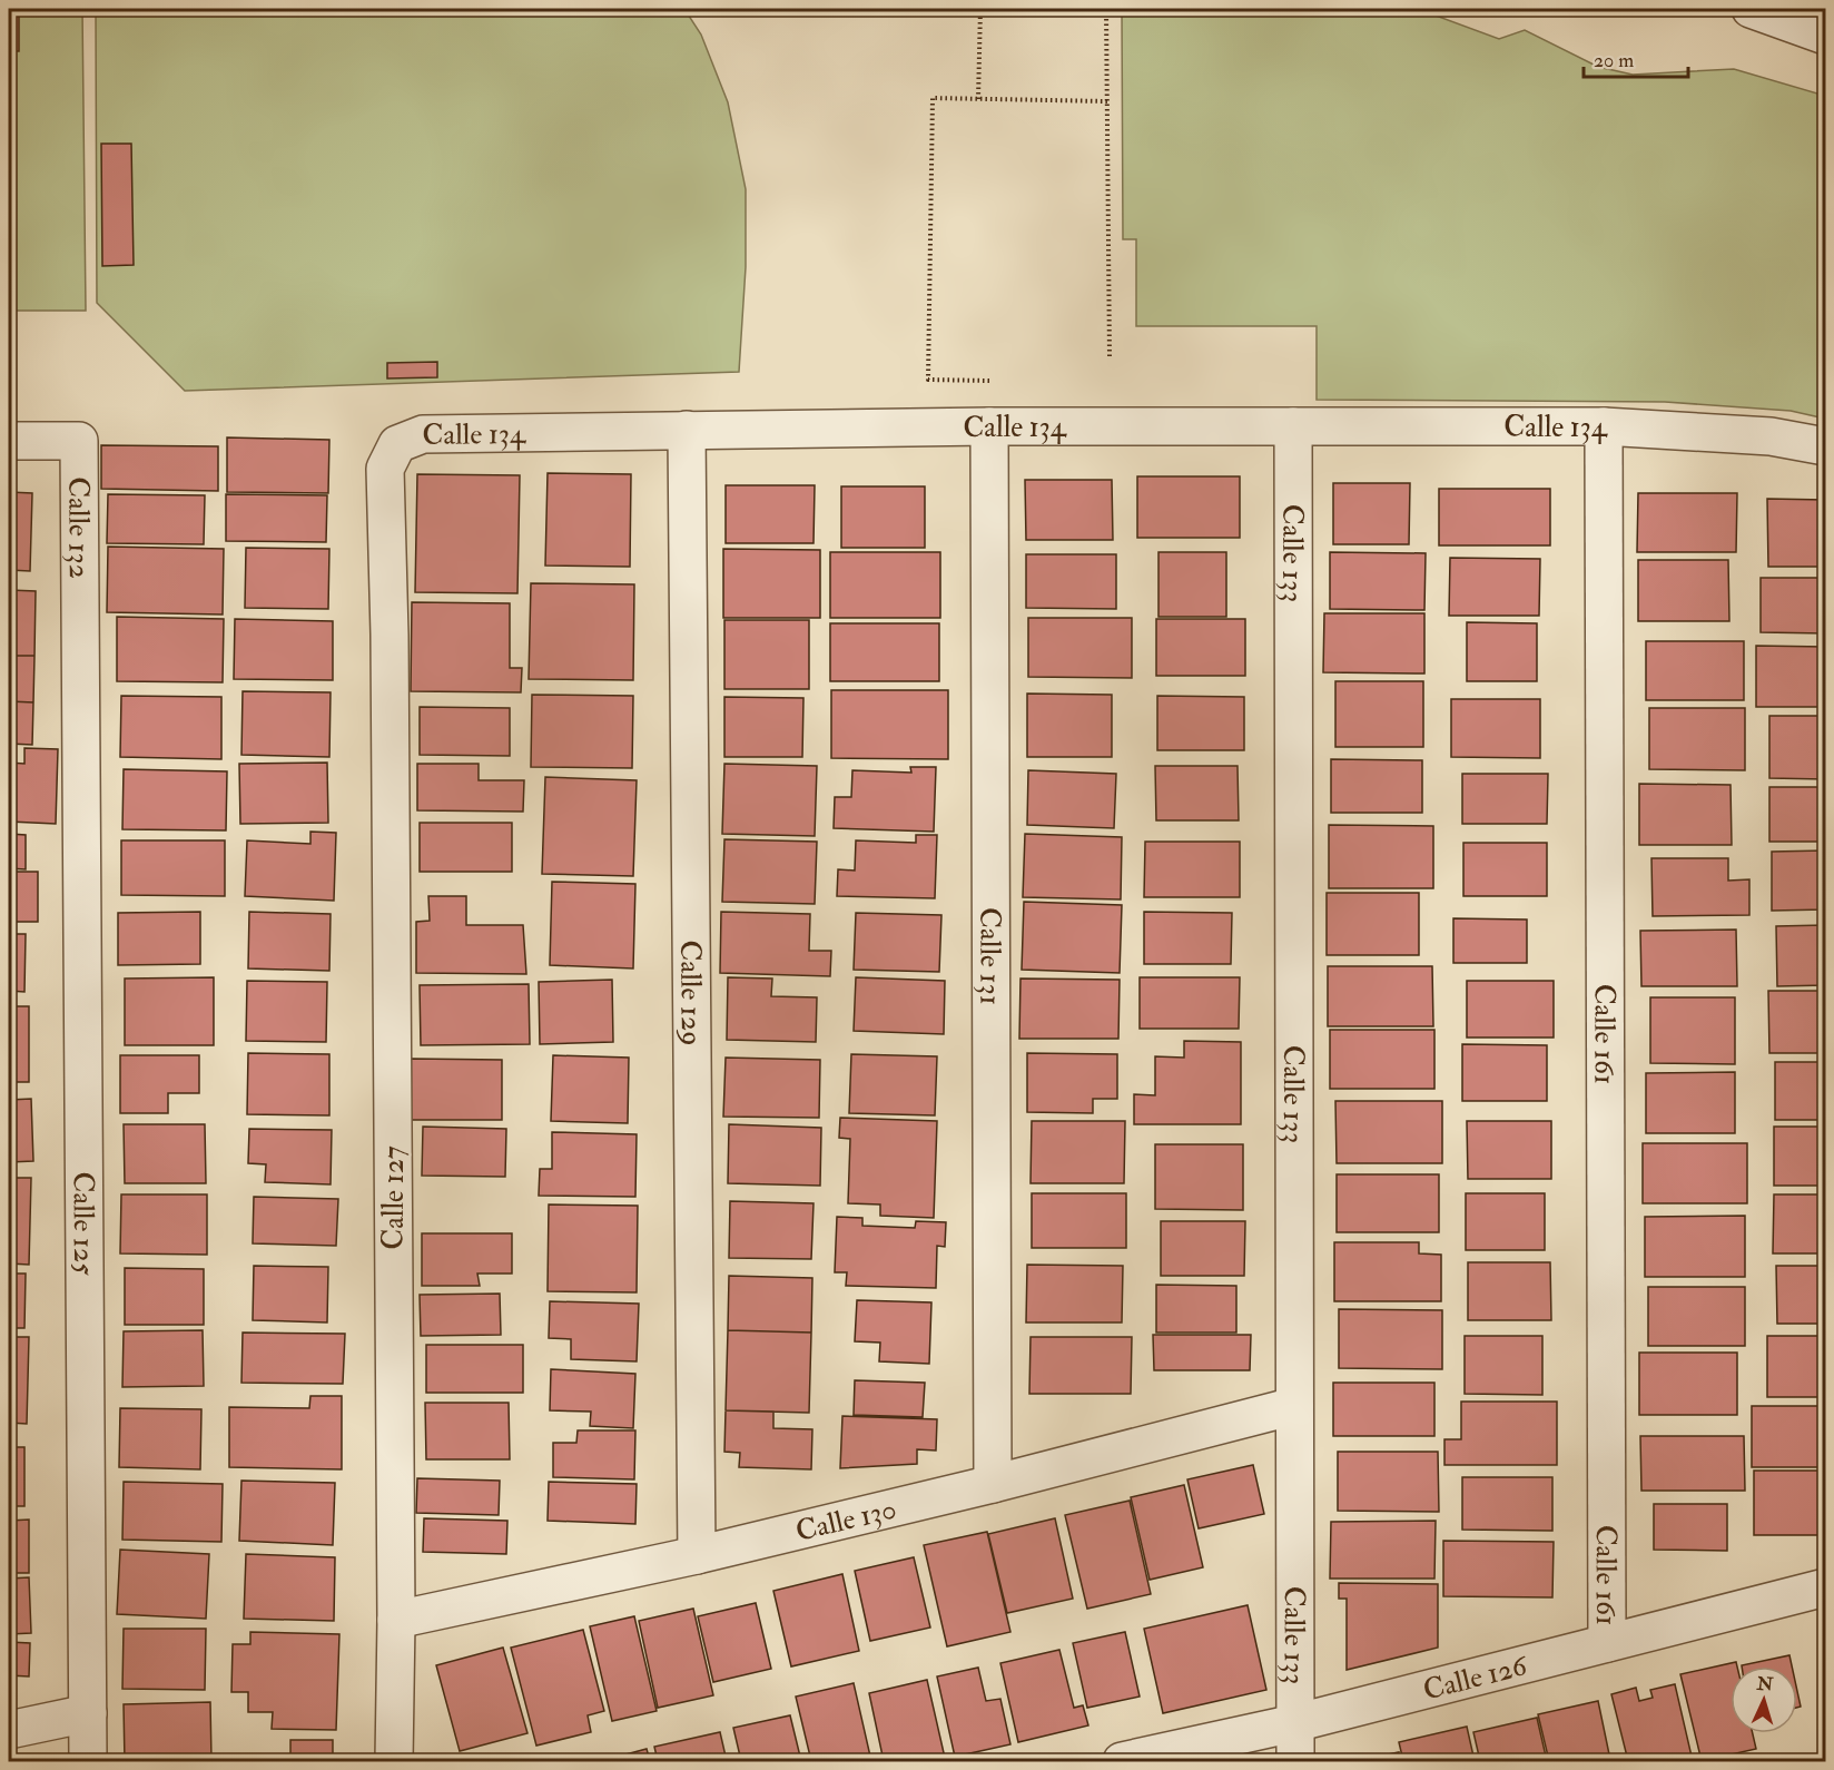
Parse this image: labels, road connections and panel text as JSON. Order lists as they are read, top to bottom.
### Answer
{
  "streets": {
    "street": [
      "Calle 134",
      "Calle 132",
      "Calle 133",
      "Calle 131",
      "Calle 129",
      "Calle 161",
      "Calle 127",
      "Calle 125",
      "Calle 130",
      "Calle 126"
    ]
  },
  "crossings": [
    ["Calle 134", "Calle 133"],
    ["Calle 134", "Calle 131"],
    ["Calle 134", "Calle 129"],
    ["Calle 134", "Calle 161"],
    ["Calle 134", "Calle 127"],
    ["Calle 132", "Calle 125"],
    ["Calle 133", "Calle 130"],
    ["Calle 133", "Calle 126"],
    ["Calle 131", "Calle 130"],
    ["Calle 129", "Calle 130"],
    ["Calle 161", "Calle 126"],
    ["Calle 127", "Calle 130"]
  ],
  "scale_bar": "20 m",
  "north": "top"
}
